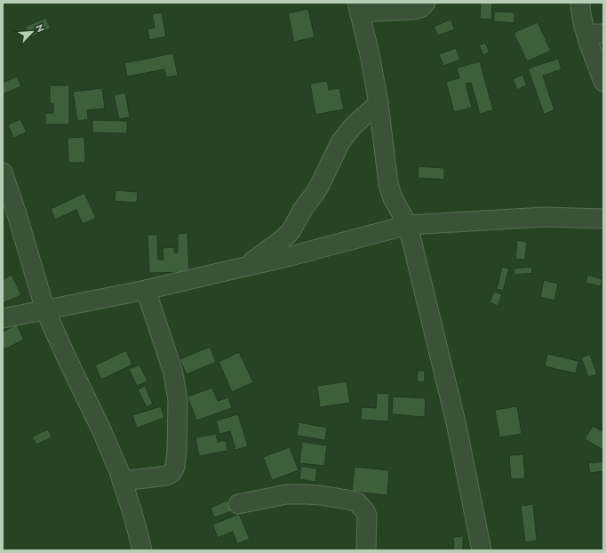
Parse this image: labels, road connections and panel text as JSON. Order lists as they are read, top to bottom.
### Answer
{
  "north": "top right"
}
